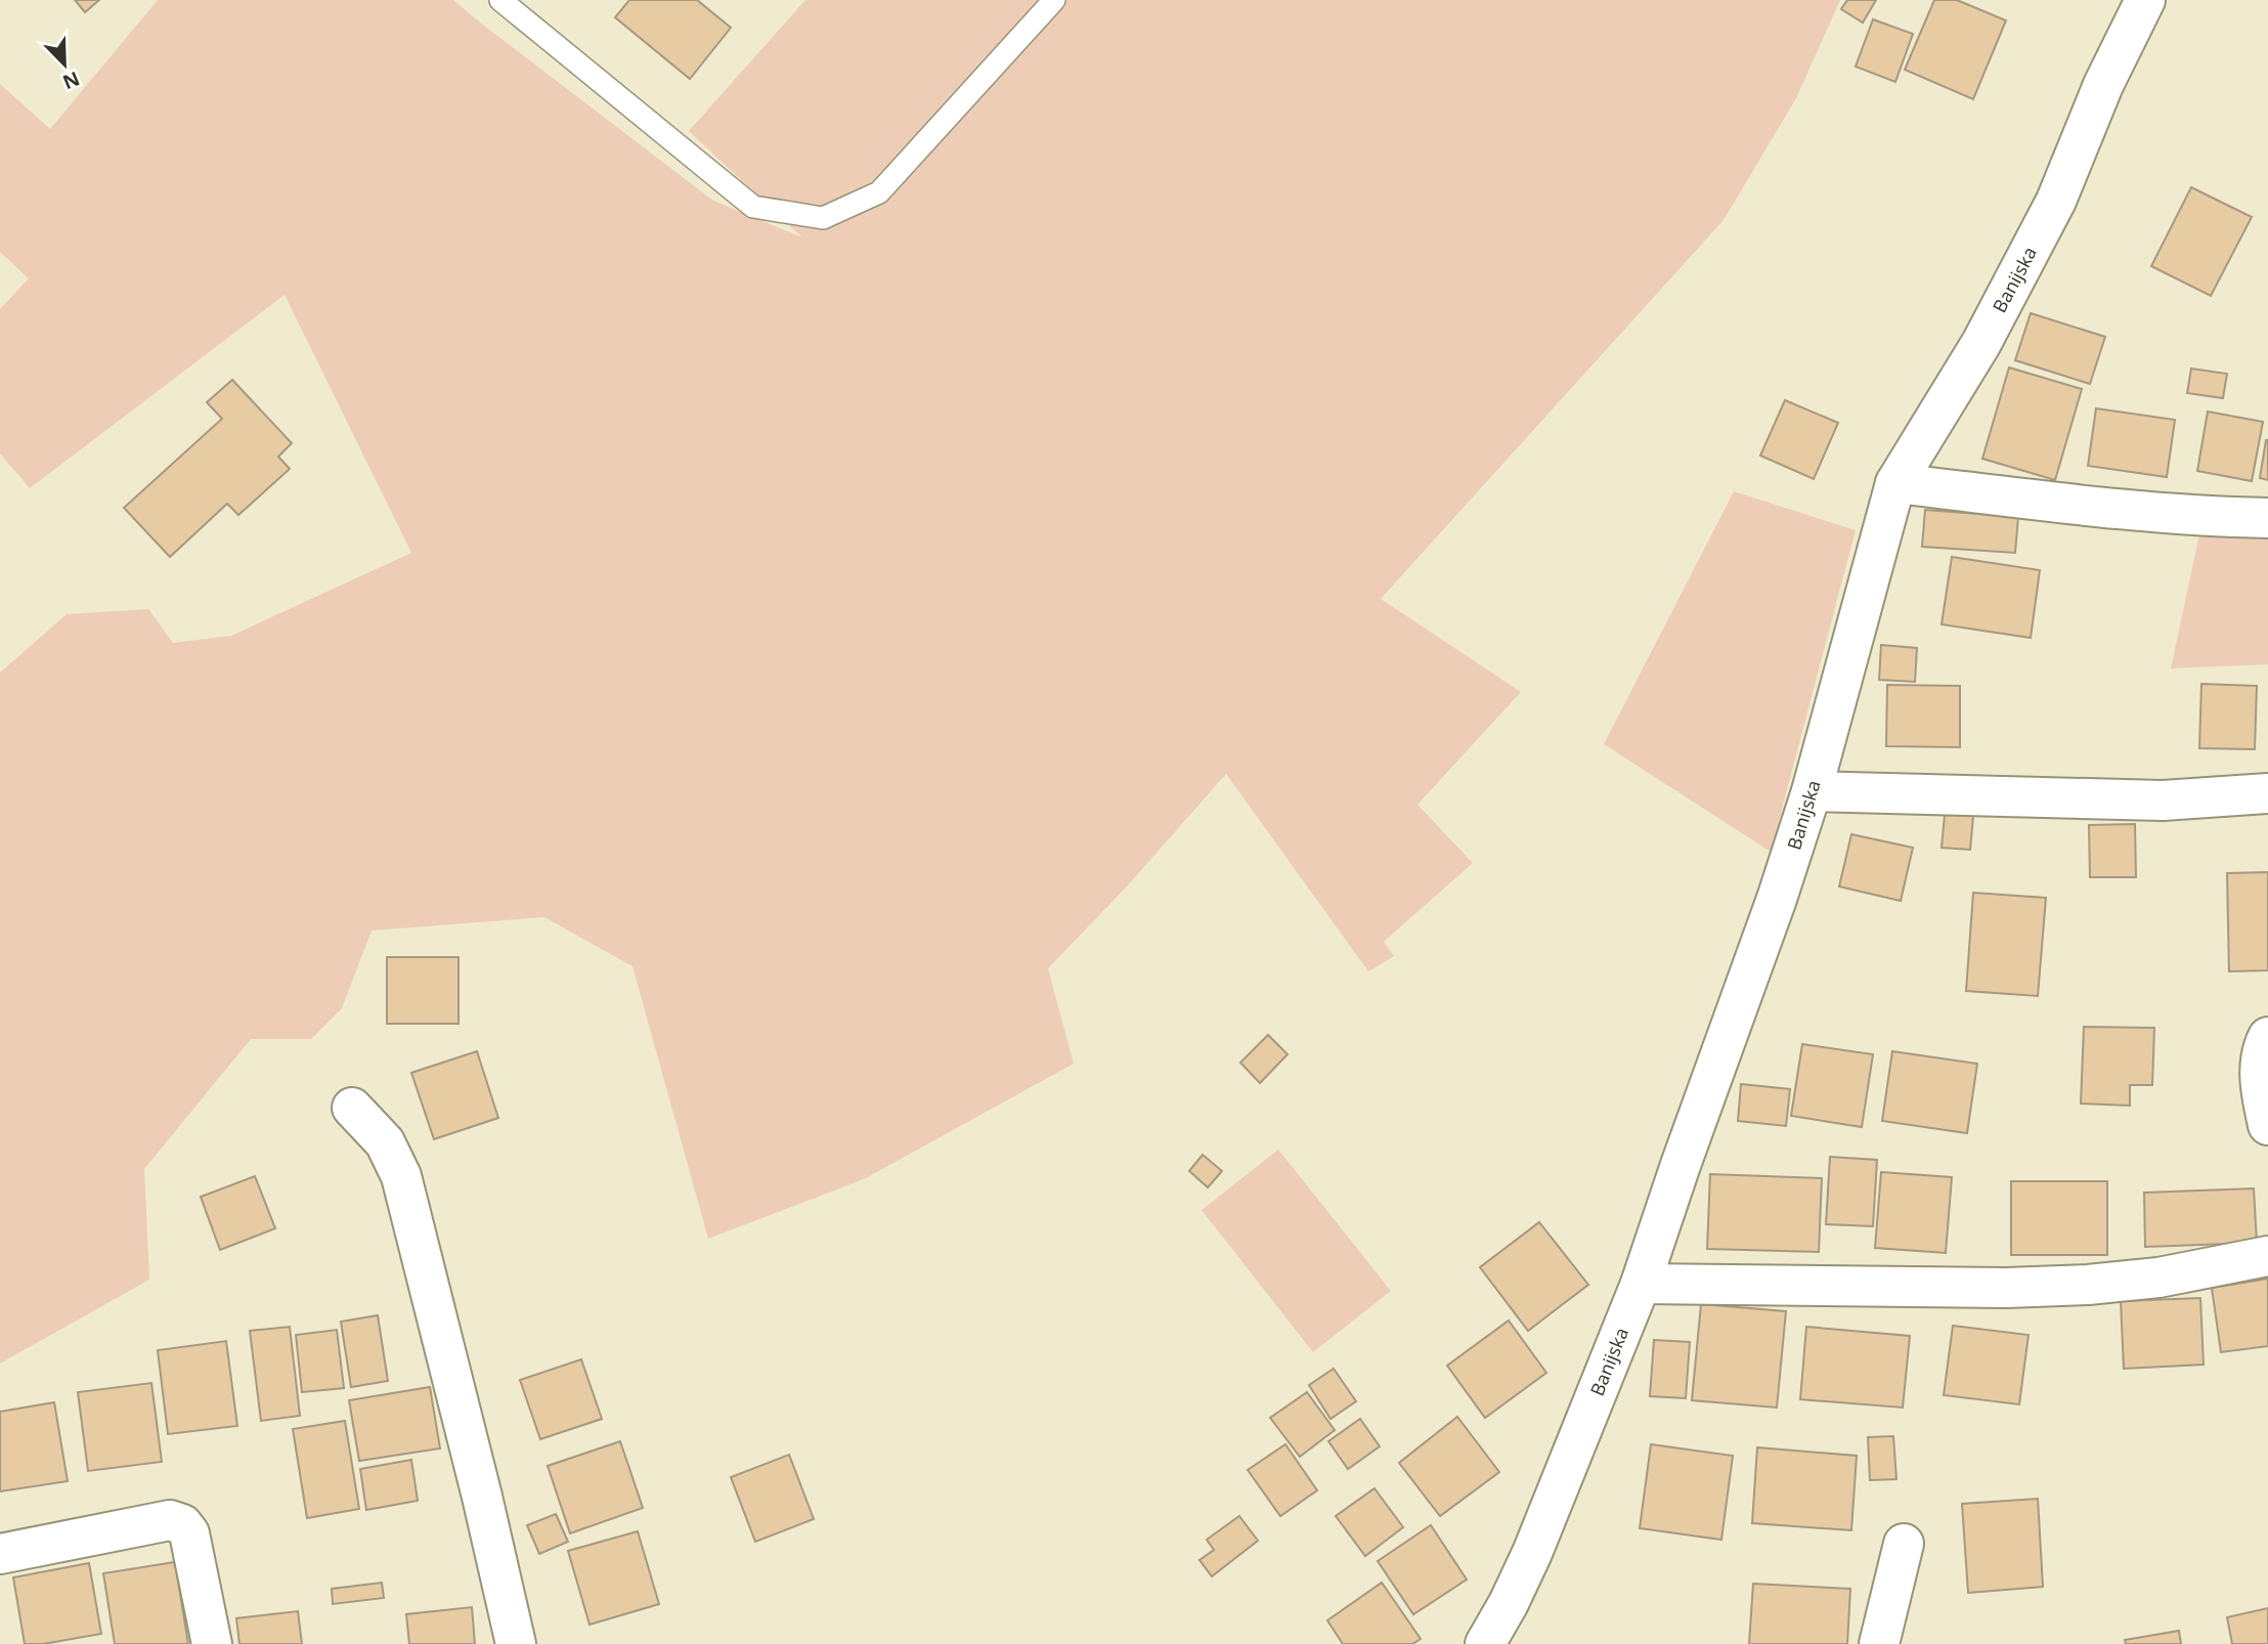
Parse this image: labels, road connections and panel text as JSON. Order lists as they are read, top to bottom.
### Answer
{
  "streets": {
    "street": ["Banijska"]
  },
  "north": "bottom right"
}
